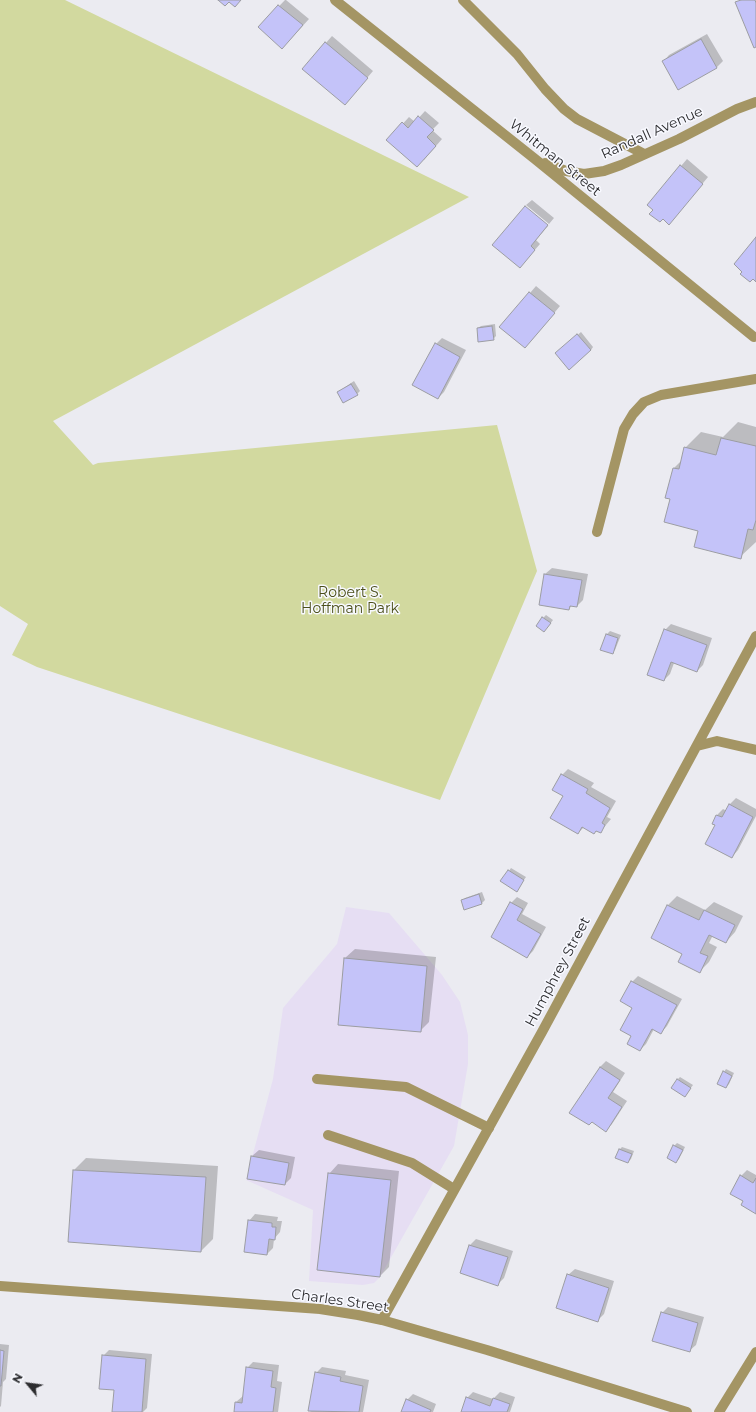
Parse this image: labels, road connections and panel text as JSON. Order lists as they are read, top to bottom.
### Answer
{
  "streets": {
    "street": [
      "Randall Avenue",
      "Whitman Street",
      "Humphrey Street",
      "Charles Street"
    ]
  },
  "crossings": [
    ["Randall Avenue", "Whitman Street"],
    ["Humphrey Street", "Charles Street"]
  ],
  "parks": ["Robert S. Hoffman Park"],
  "north": "top left"
}
